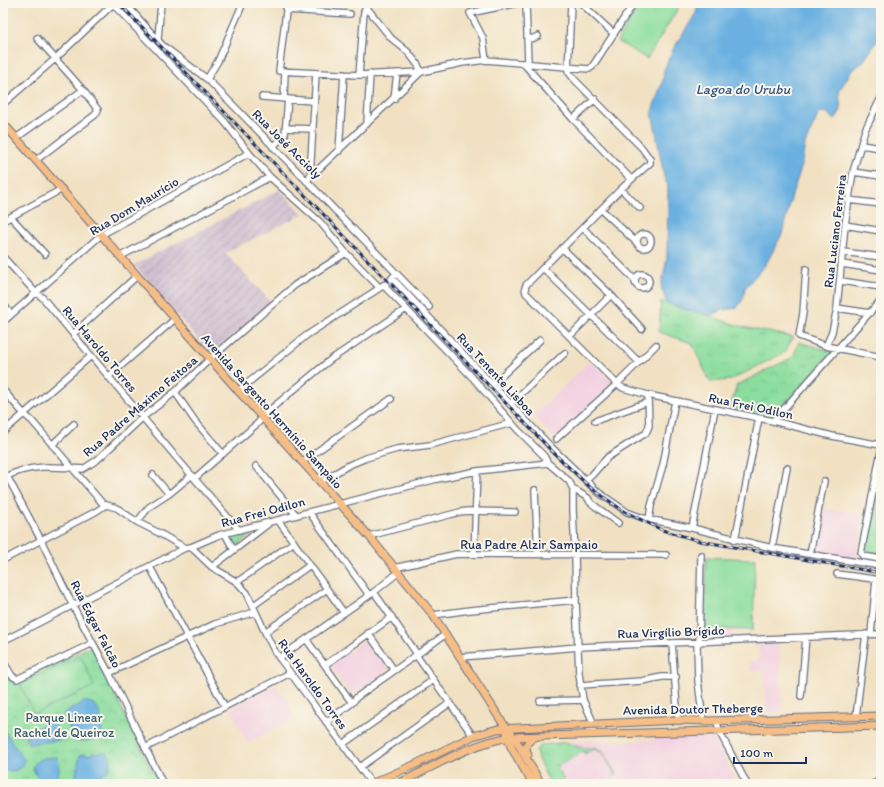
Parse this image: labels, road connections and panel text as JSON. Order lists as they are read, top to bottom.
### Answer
{
  "streets": {
    "main road": ["Avenida Sargento Hermínio Sampaio", "Avenida Doutor Theberge"],
    "street": [
      "Rua José Accioly",
      "Rua Dom Maurício",
      "Rua Luciano Ferreira",
      "Rua Haroldo Torres",
      "Rua Tenente Lisboa",
      "Rua Padre Máximo Feitosa",
      "Rua Frei Odilon",
      "Rua Padre Alzir Sampaio",
      "Rua Edgar Falcão",
      "Rua Virgílio Brígido"
    ]
  },
  "crossings": [
    ["Rua Dom Maurício", "Rua Haroldo Torres"],
    ["Rua Dom Maurício", "Avenida Sargento Hermínio Sampaio"],
    ["Rua Haroldo Torres", "Rua Padre Máximo Feitosa"],
    ["Rua Haroldo Torres", "Rua Frei Odilon"],
    ["Rua Haroldo Torres", "Avenida Doutor Theberge"],
    ["Rua Padre Máximo Feitosa", "Avenida Sargento Hermínio Sampaio"],
    ["Rua Padre Máximo Feitosa", "Rua Edgar Falcão"],
    ["Rua Frei Odilon", "Avenida Sargento Hermínio Sampaio"],
    ["Rua Frei Odilon", "Rua Edgar Falcão"],
    ["Avenida Sargento Hermínio Sampaio", "Rua Padre Alzir Sampaio"],
    ["Avenida Sargento Hermínio Sampaio", "Rua Virgílio Brígido"],
    ["Avenida Sargento Hermínio Sampaio", "Avenida Doutor Theberge"]
  ],
  "water": ["Lagoa do Urubu"],
  "parks": ["Parque Linear Rachel de Queiroz"],
  "scale_bar": "100 m"
}
